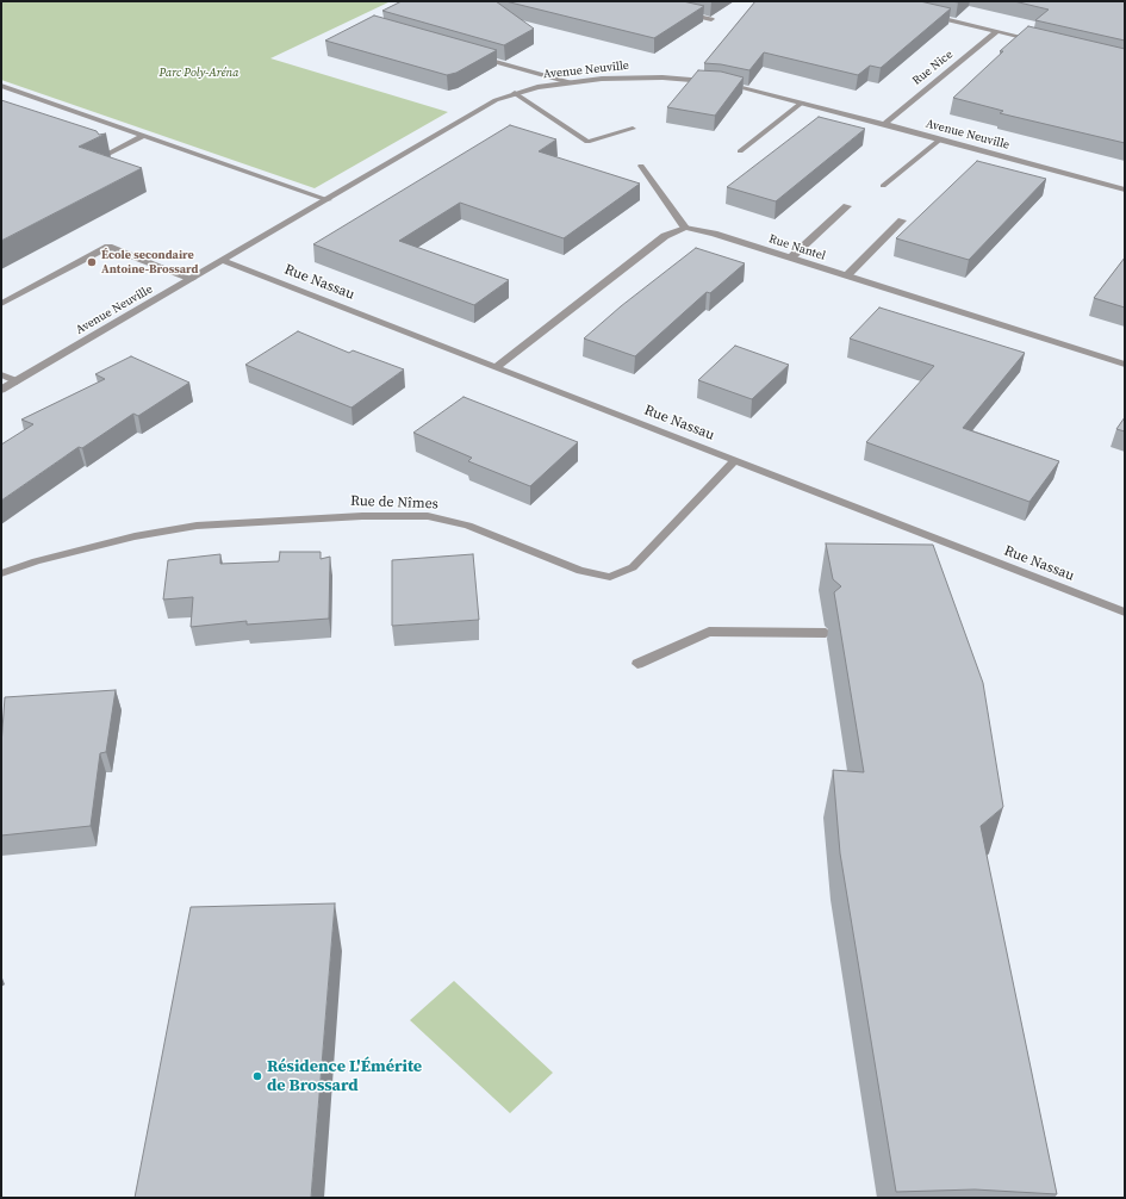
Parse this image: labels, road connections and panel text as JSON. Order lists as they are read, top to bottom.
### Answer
{
  "streets": {
    "street": [
      "Rue Nice",
      "Avenue Neuville",
      "Rue Nantel",
      "Rue Nassau",
      "Rue de Nîmes"
    ]
  },
  "crossings": [
    ["Rue Nice", "Avenue Neuville"],
    ["Avenue Neuville", "Rue Nassau"],
    ["Rue Nassau", "Rue de Nîmes"]
  ],
  "parks": ["Parc Poly-Aréna"],
  "places": ["École secondaire Antoine-Brossard", "Résidence L'Émérite de Brossard"]
}
